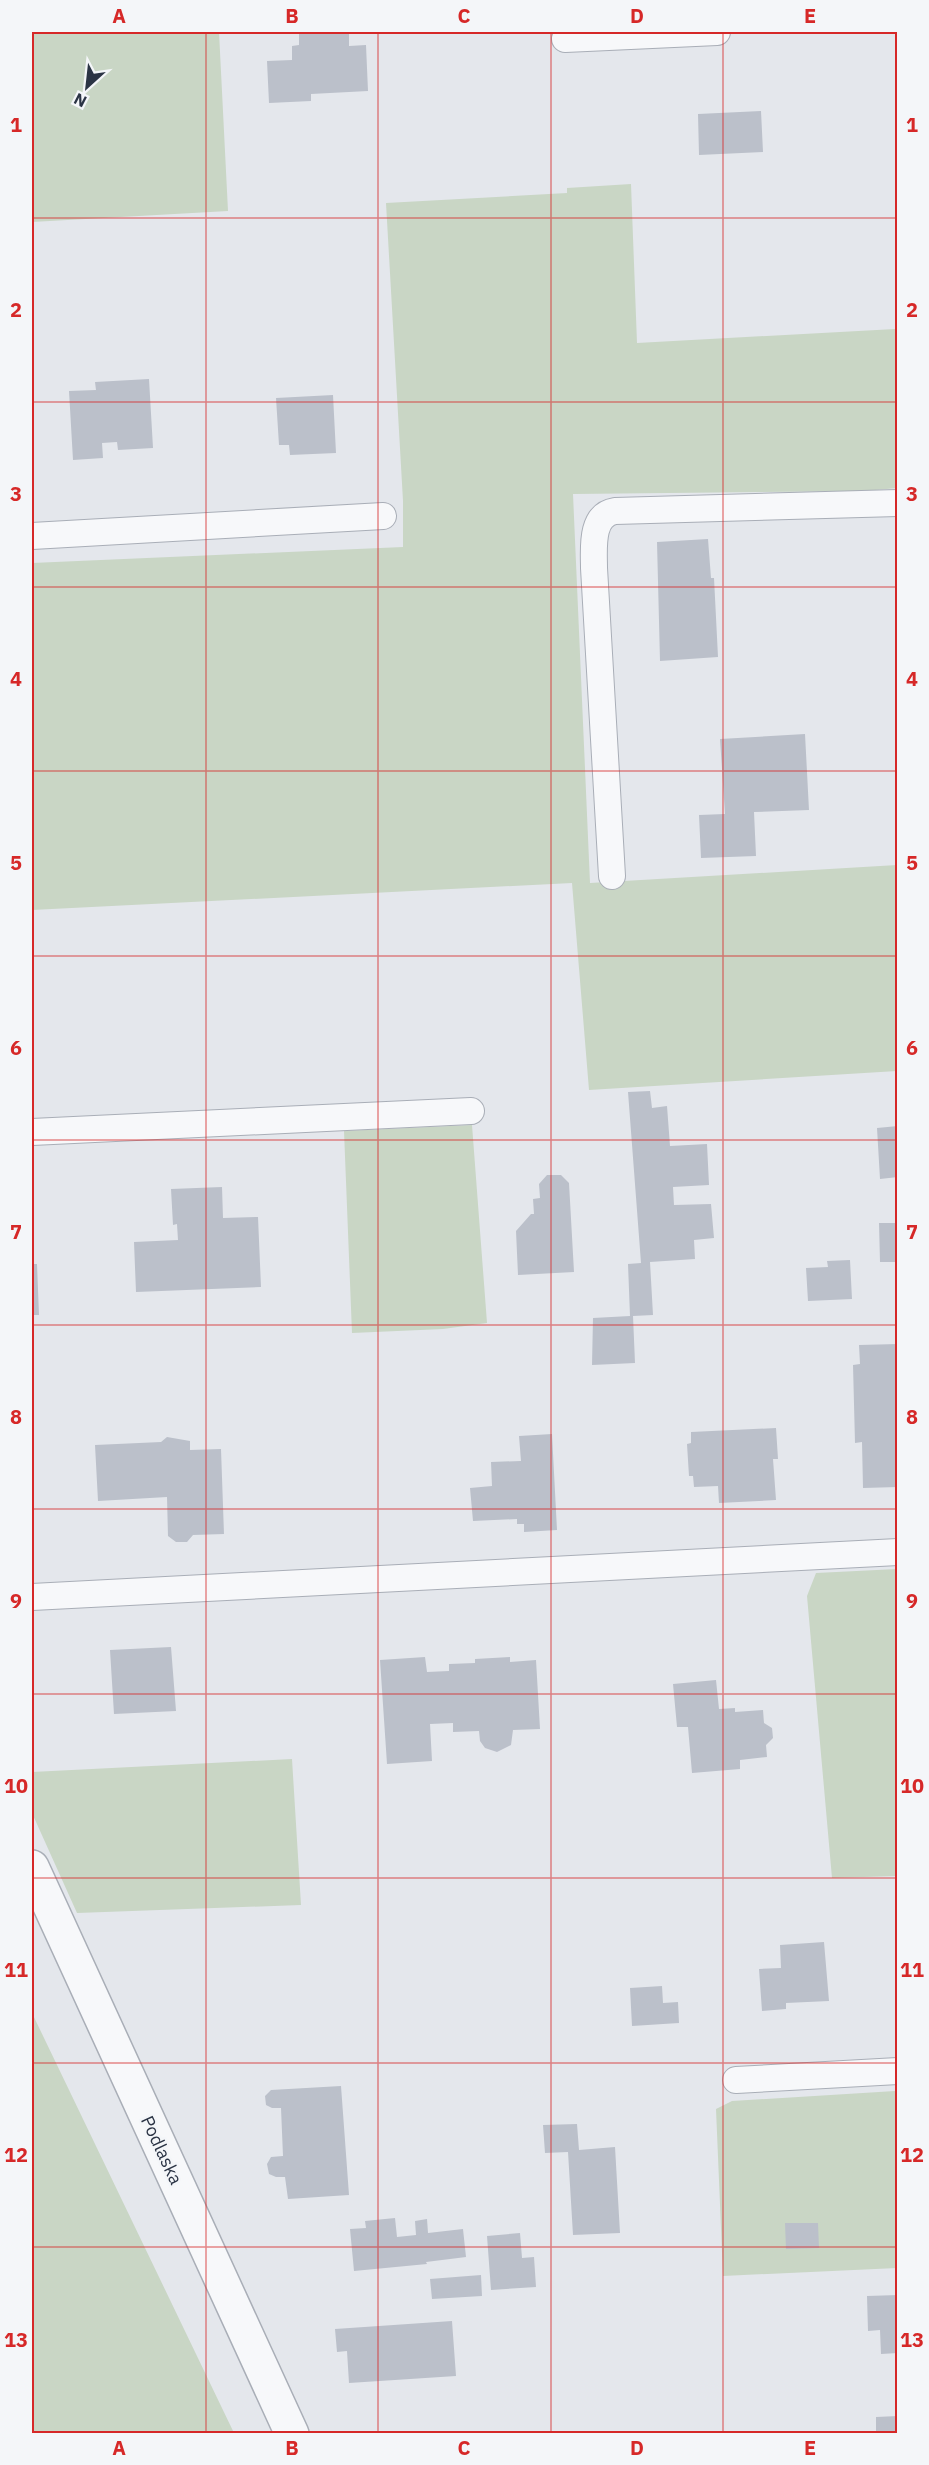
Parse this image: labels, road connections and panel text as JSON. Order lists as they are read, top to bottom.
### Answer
{
  "streets": {
    "street": ["Podlaska"]
  },
  "north": "bottom left",
  "grid": {
    "columns": [
      "A",
      "B",
      "C",
      "D",
      "E"
    ],
    "rows": [
      "1",
      "2",
      "3",
      "4",
      "5",
      "6",
      "7",
      "8",
      "9",
      "10",
      "11",
      "12",
      "13"
    ]
  }
}
